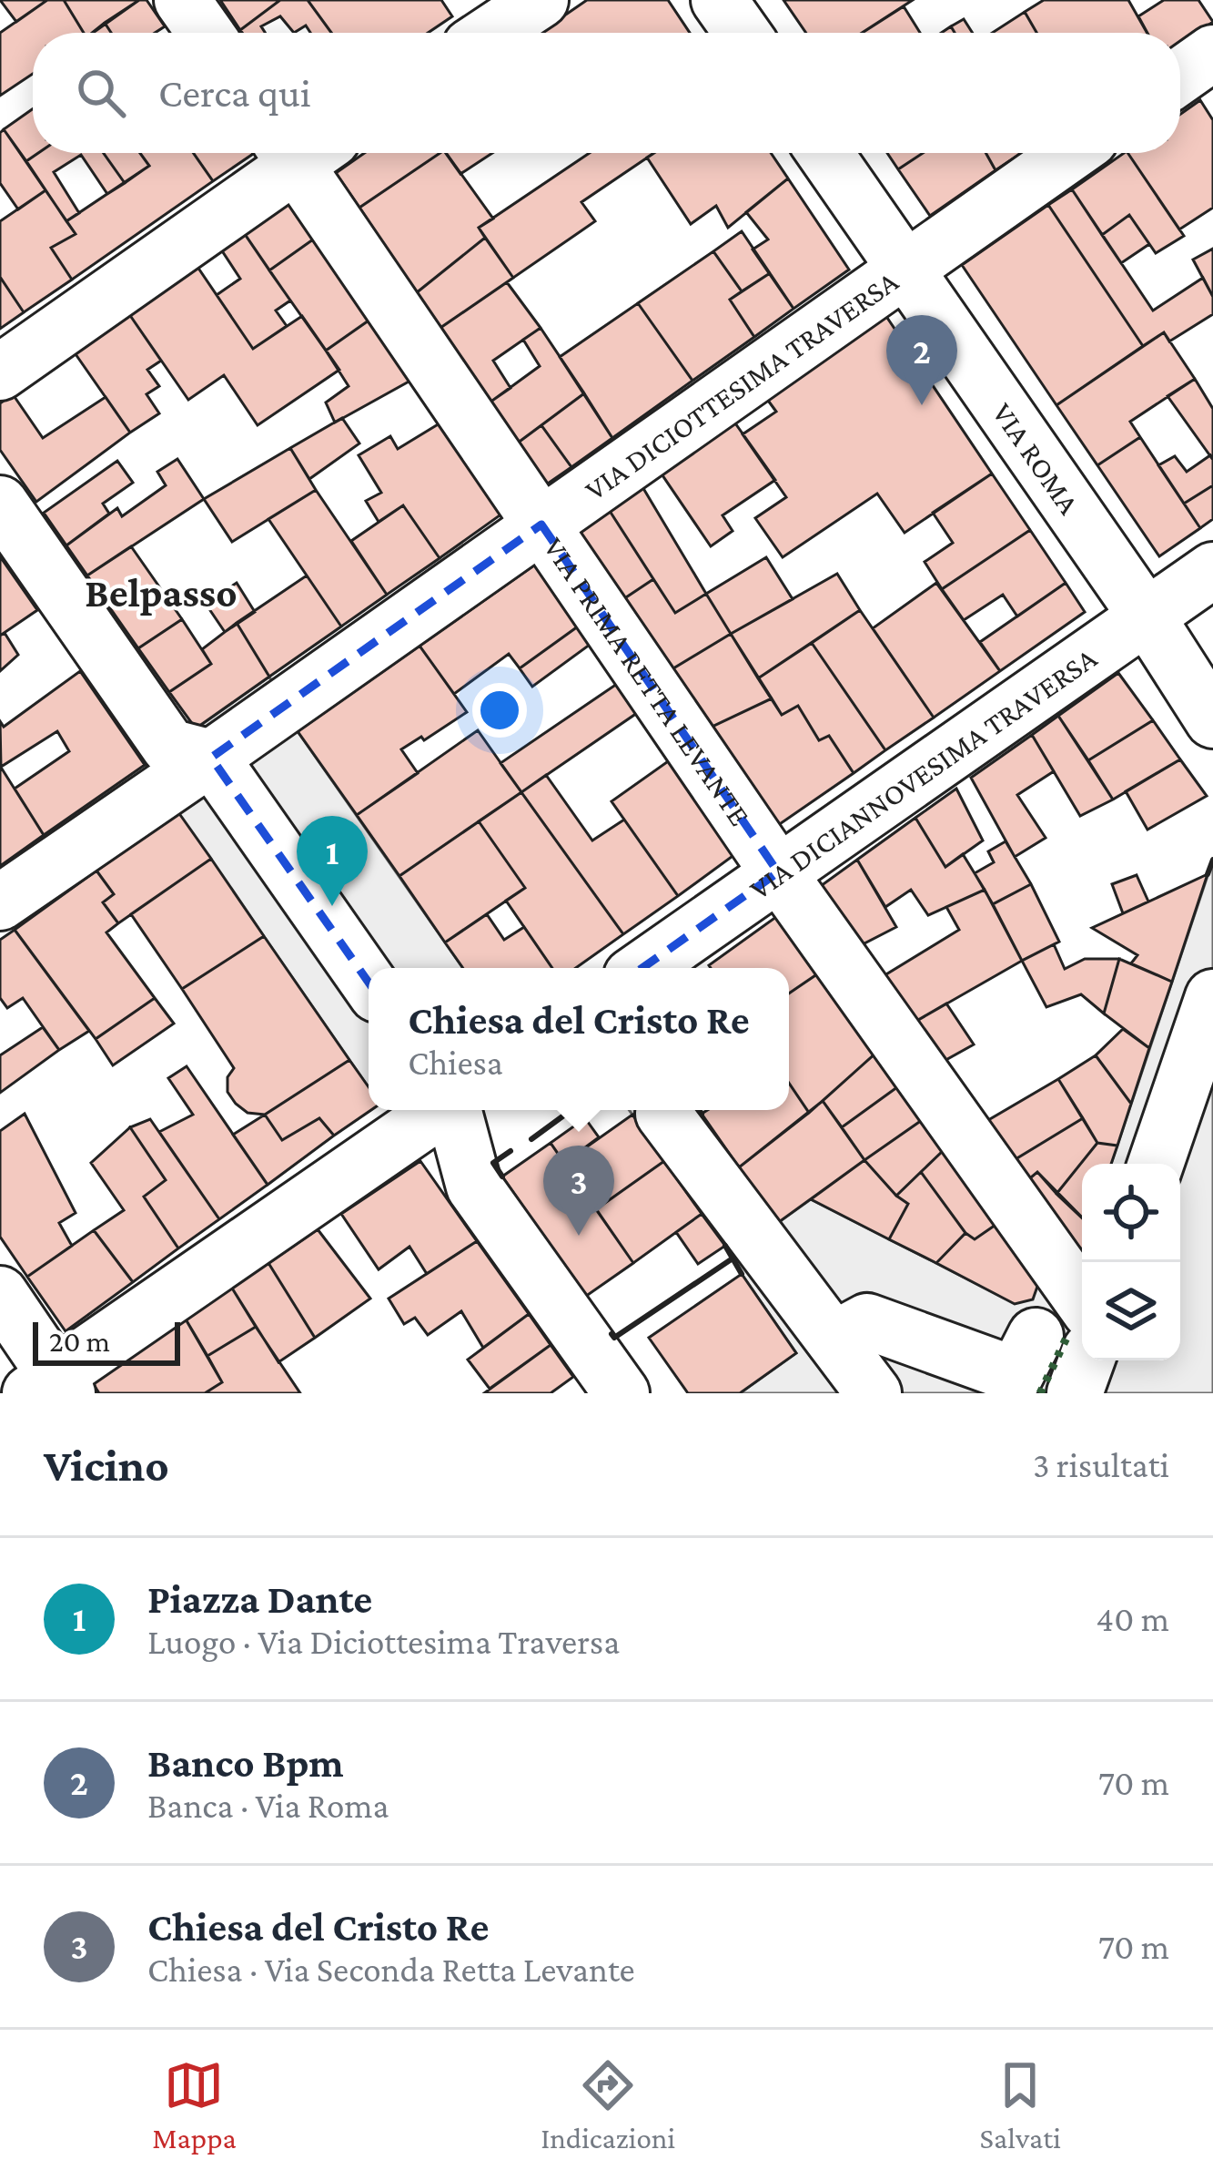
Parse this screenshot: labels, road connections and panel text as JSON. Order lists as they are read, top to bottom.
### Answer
{
  "streets": {
    "street": [
      "VIA DICIOTTESIMA TRAVERSA",
      "VIA ROMA",
      "VIA PRIMA RETTA LEVANTE",
      "VIA DICIANNOVESIMA TRAVERSA"
    ]
  },
  "crossings": [
    ["VIA DICIOTTESIMA TRAVERSA", "VIA ROMA"],
    ["VIA DICIOTTESIMA TRAVERSA", "VIA PRIMA RETTA LEVANTE"],
    ["VIA ROMA", "VIA DICIANNOVESIMA TRAVERSA"],
    ["VIA PRIMA RETTA LEVANTE", "VIA DICIANNOVESIMA TRAVERSA"]
  ],
  "districts": ["Belpasso"],
  "scale_bar": "20 m",
  "page": {
    "search": "Cerca qui",
    "pins": ["2", "1", "3"],
    "popup": ["Chiesa del Cristo Re", "Chiesa"],
    "scale": "20 m",
    "heading": ["Vicino", "3 risultati"],
    "list": [
      {
        "mark": "1",
        "name": "Piazza Dante",
        "note": "Luogo · Via Diciottesima Traversa",
        "value": "40 m"
      },
      {
        "mark": "2",
        "name": "Banco Bpm",
        "note": "Banca · Via Roma",
        "value": "70 m"
      },
      {
        "mark": "3",
        "name": "Chiesa del Cristo Re",
        "note": "Chiesa · Via Seconda Retta Levante",
        "value": "70 m"
      }
    ],
    "nav": ["Mappa", "Indicazioni", "Salvati"]
  }
}
